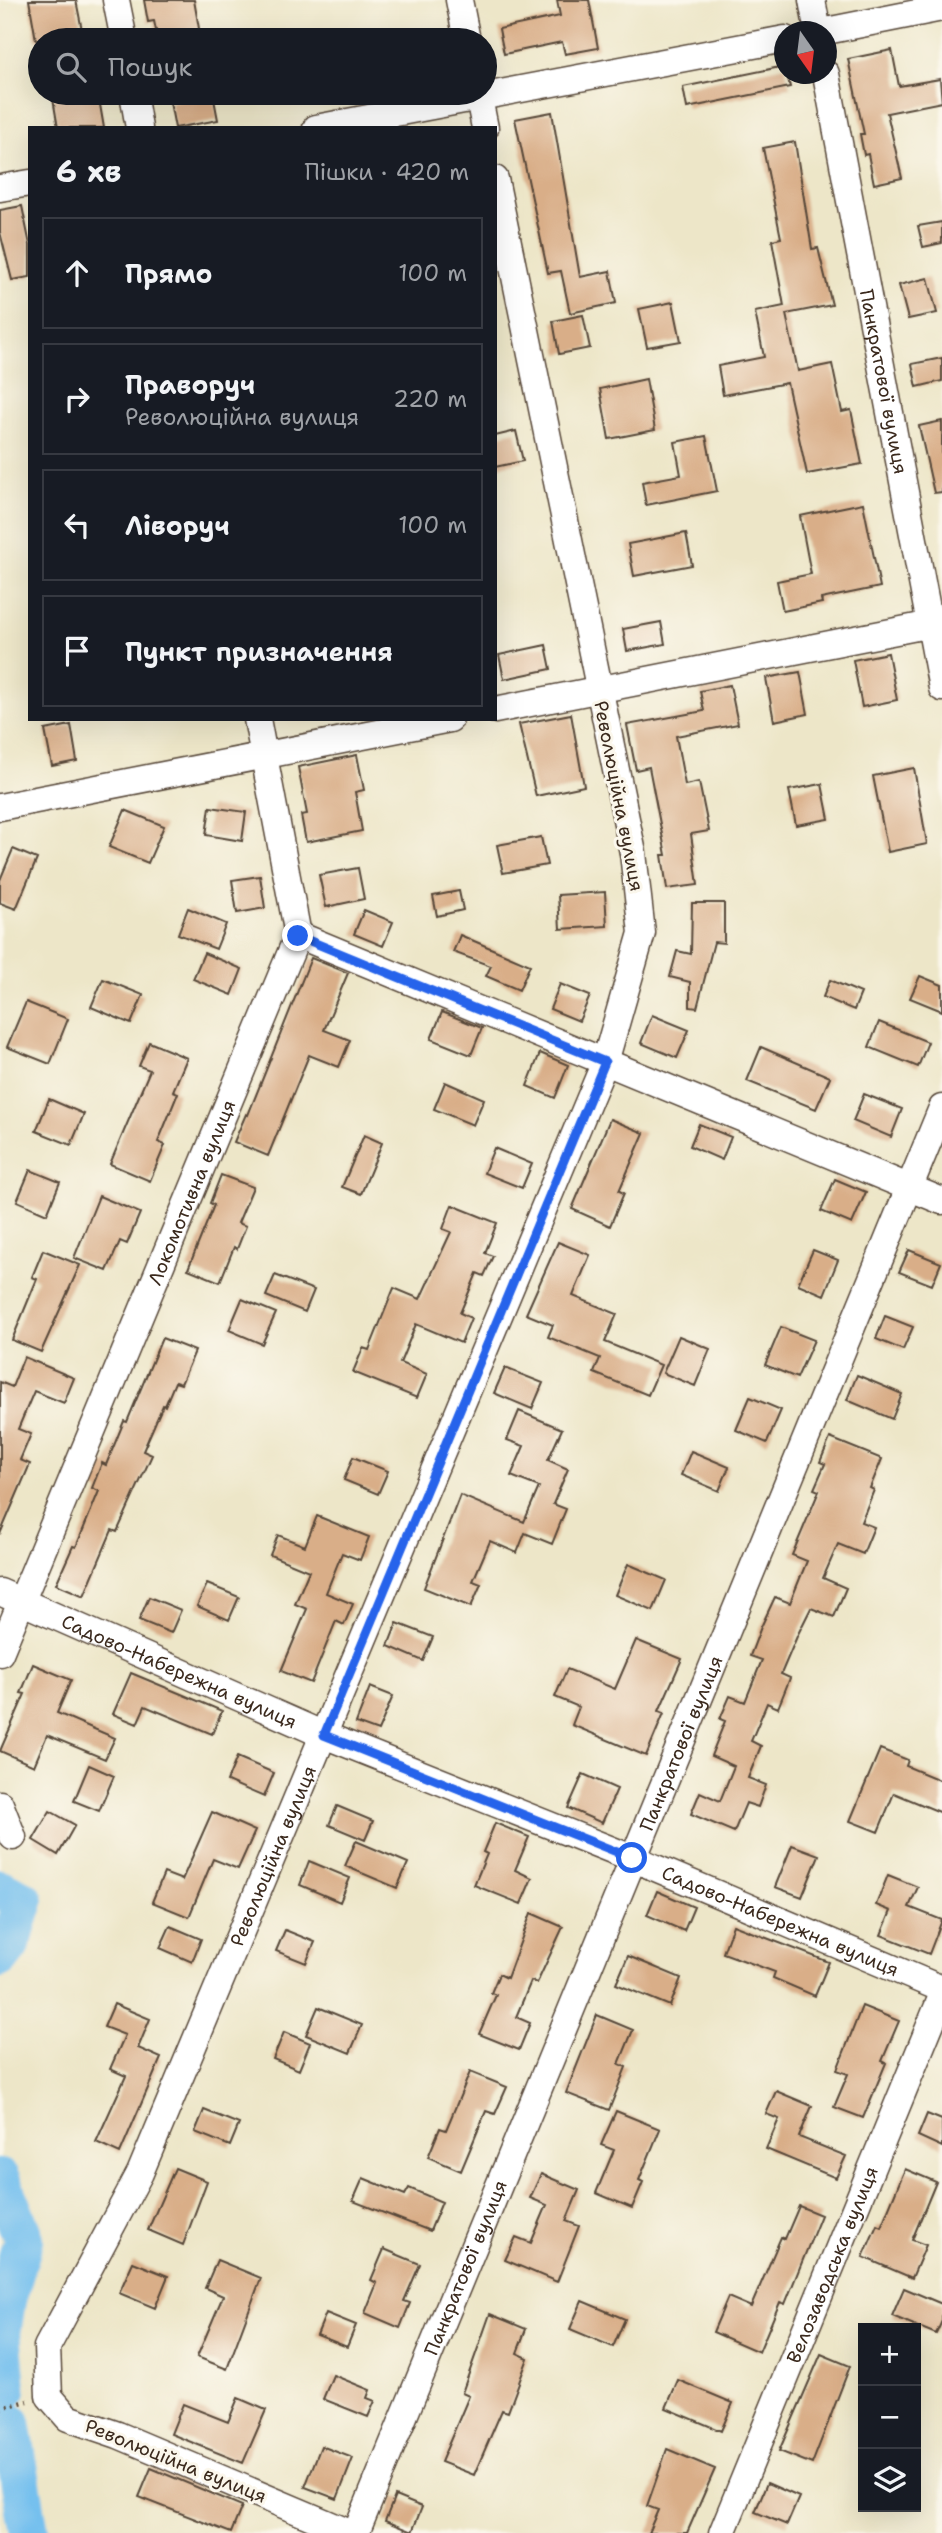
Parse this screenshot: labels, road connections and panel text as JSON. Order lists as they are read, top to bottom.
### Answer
{
  "streets": {
    "street": [
      "Панкратової вулиця",
      "Революційна вулиця",
      "Локомотивна вулиця",
      "Садово-Набережна вулиця",
      "Велозаводська вулиця"
    ]
  },
  "crossings": [
    ["Панкратової вулиця", "Садово-Набережна вулиця"],
    ["Революційна вулиця", "Садово-Набережна вулиця"],
    ["Локомотивна вулиця", "Садово-Набережна вулиця"]
  ],
  "north": "bottom",
  "page": {
    "search": "Пошук",
    "heading": ["6 хв", "Пішки · 420 m"],
    "list": [
      ["Прямо", "100 m"],
      ["Праворуч", "Революційна вулиця", "220 m"],
      ["Ліворуч", "100 m"],
      "Пункт призначення"
    ],
    "map_buttons": ["+", "−"]
  }
}
